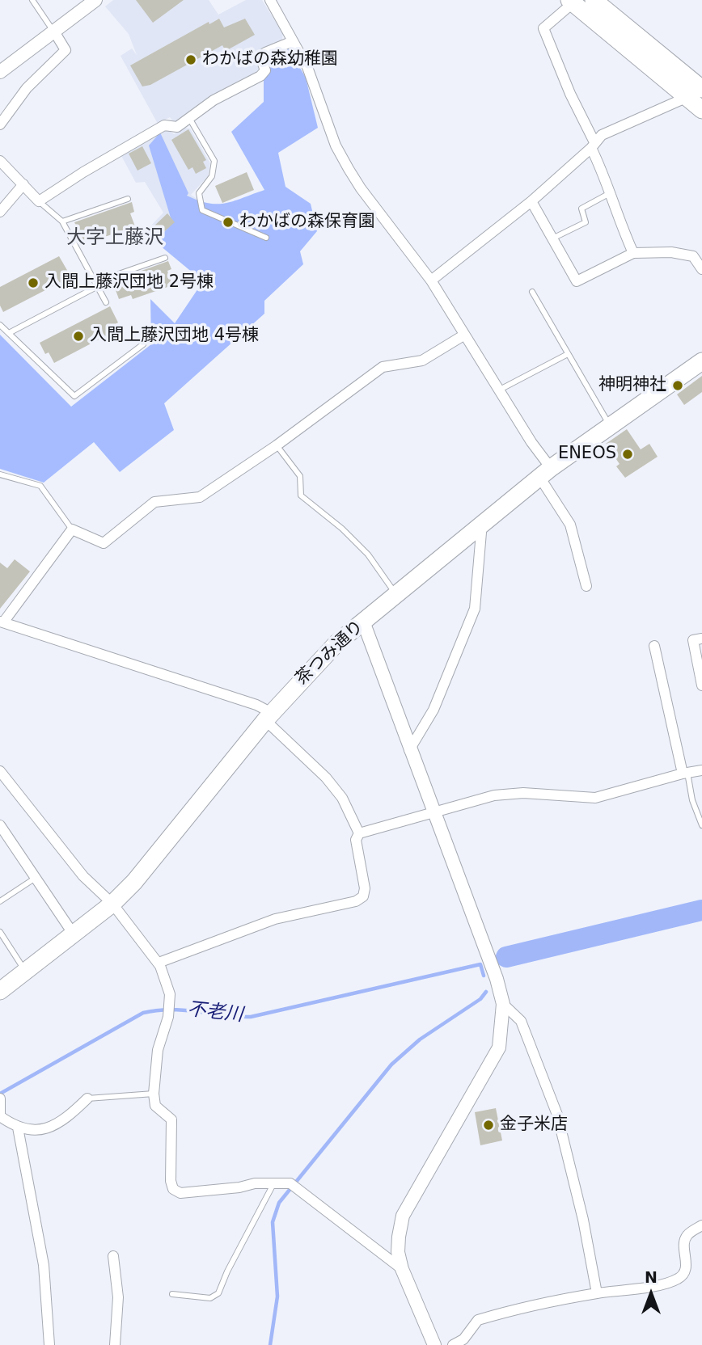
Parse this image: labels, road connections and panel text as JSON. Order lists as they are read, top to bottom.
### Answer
{
  "streets": {
    "main road": ["茶つみ通り"]
  },
  "districts": ["大字上藤沢"],
  "water": ["不老川"],
  "places": [
    "わかばの森幼稚園",
    "わかばの森保育園",
    "入間上藤沢団地 2号棟",
    "入間上藤沢団地 4号棟",
    "神明神社",
    "ENEOS",
    "金子米店"
  ],
  "north": "top"
}
